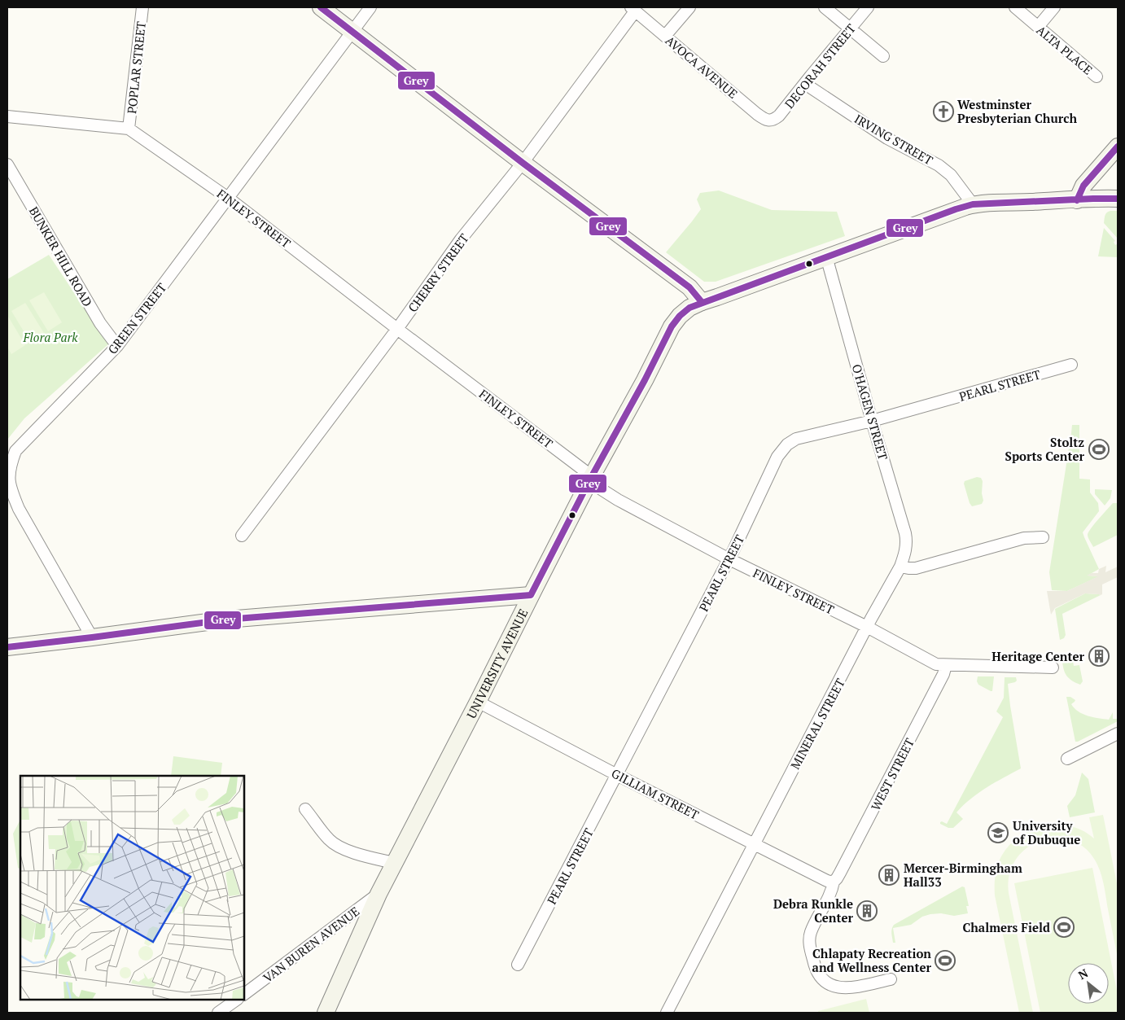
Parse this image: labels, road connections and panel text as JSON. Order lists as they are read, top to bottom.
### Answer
{
  "streets": {
    "main road": ["UNIVERSITY AVENUE"],
    "street": [
      "ALTA PLACE",
      "DECORAH STREET",
      "AVOCA AVENUE",
      "POPLAR STREET",
      "IRVING STREET",
      "FINLEY STREET",
      "BUNKER HILL ROAD",
      "CHERRY STREET",
      "GREEN STREET",
      "PEARL STREET",
      "O'HAGEN STREET",
      "MINERAL STREET",
      "WEST STREET",
      "GILLIAM STREET",
      "VAN BUREN AVENUE"
    ]
  },
  "crossings": [
    ["DECORAH STREET", "AVOCA AVENUE"],
    ["DECORAH STREET", "IRVING STREET"],
    ["AVOCA AVENUE", "CHERRY STREET"],
    ["POPLAR STREET", "FINLEY STREET"],
    ["IRVING STREET", "UNIVERSITY AVENUE"],
    ["FINLEY STREET", "CHERRY STREET"],
    ["FINLEY STREET", "GREEN STREET"],
    ["FINLEY STREET", "PEARL STREET"],
    ["FINLEY STREET", "UNIVERSITY AVENUE"],
    ["FINLEY STREET", "MINERAL STREET"],
    ["FINLEY STREET", "WEST STREET"],
    ["BUNKER HILL ROAD", "GREEN STREET"],
    ["PEARL STREET", "O'HAGEN STREET"],
    ["PEARL STREET", "GILLIAM STREET"],
    ["O'HAGEN STREET", "UNIVERSITY AVENUE"],
    ["O'HAGEN STREET", "MINERAL STREET"],
    ["UNIVERSITY AVENUE", "GILLIAM STREET"],
    ["UNIVERSITY AVENUE", "VAN BUREN AVENUE"],
    ["MINERAL STREET", "GILLIAM STREET"],
    ["WEST STREET", "GILLIAM STREET"]
  ],
  "parks": ["Flora Park"],
  "places": {
    "church": ["Westminster Presbyterian Church"],
    "sports": ["Stoltz Sports Center", "Chalmers Field", "Chlapaty Recreation and Wellness Center"],
    "building": ["Heritage Center", "Mercer-Birmingham Hall33", "Debra Runkle Center"],
    "school or university": ["University of Dubuque"]
  },
  "lines": ["transit line Grey"],
  "north": "top left"
}
